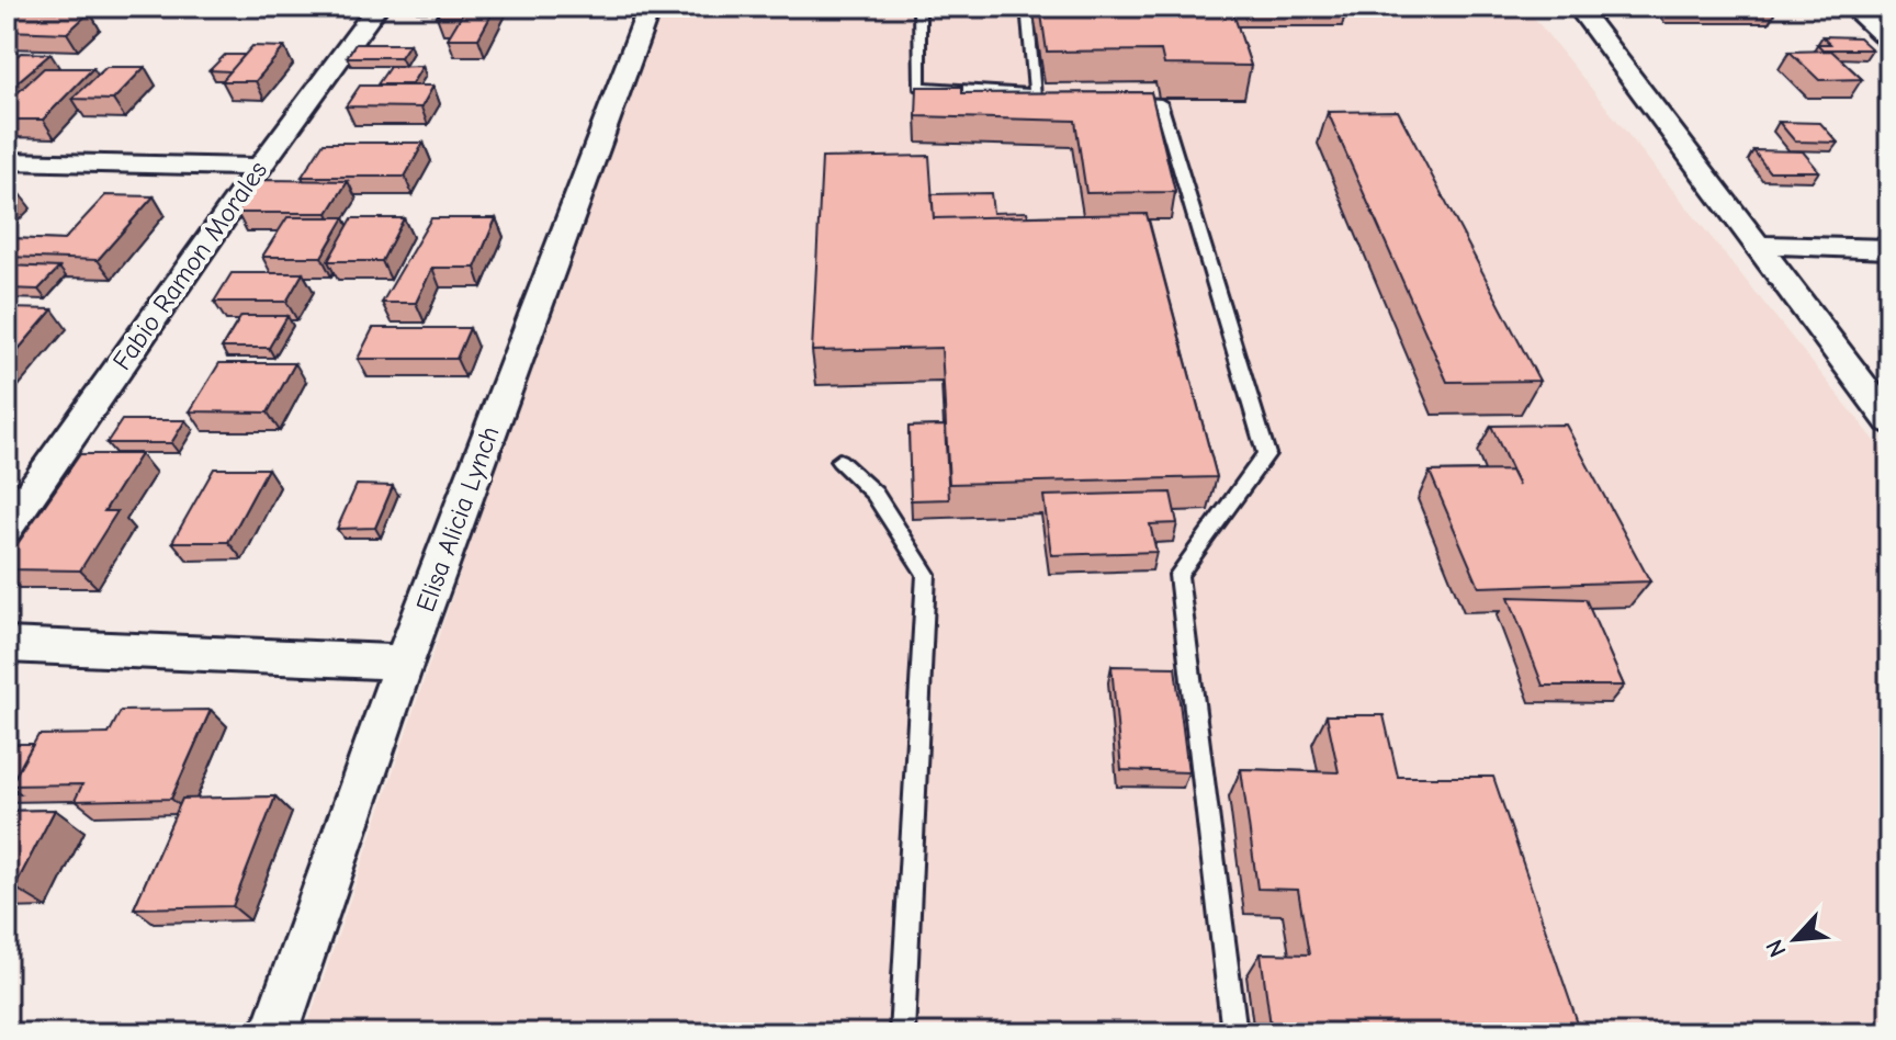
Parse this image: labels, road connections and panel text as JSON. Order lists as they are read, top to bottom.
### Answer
{
  "streets": {
    "street": ["Fabio Ramon Morales", "Elisa Alicia Lynch"]
  },
  "north": "bottom left"
}
